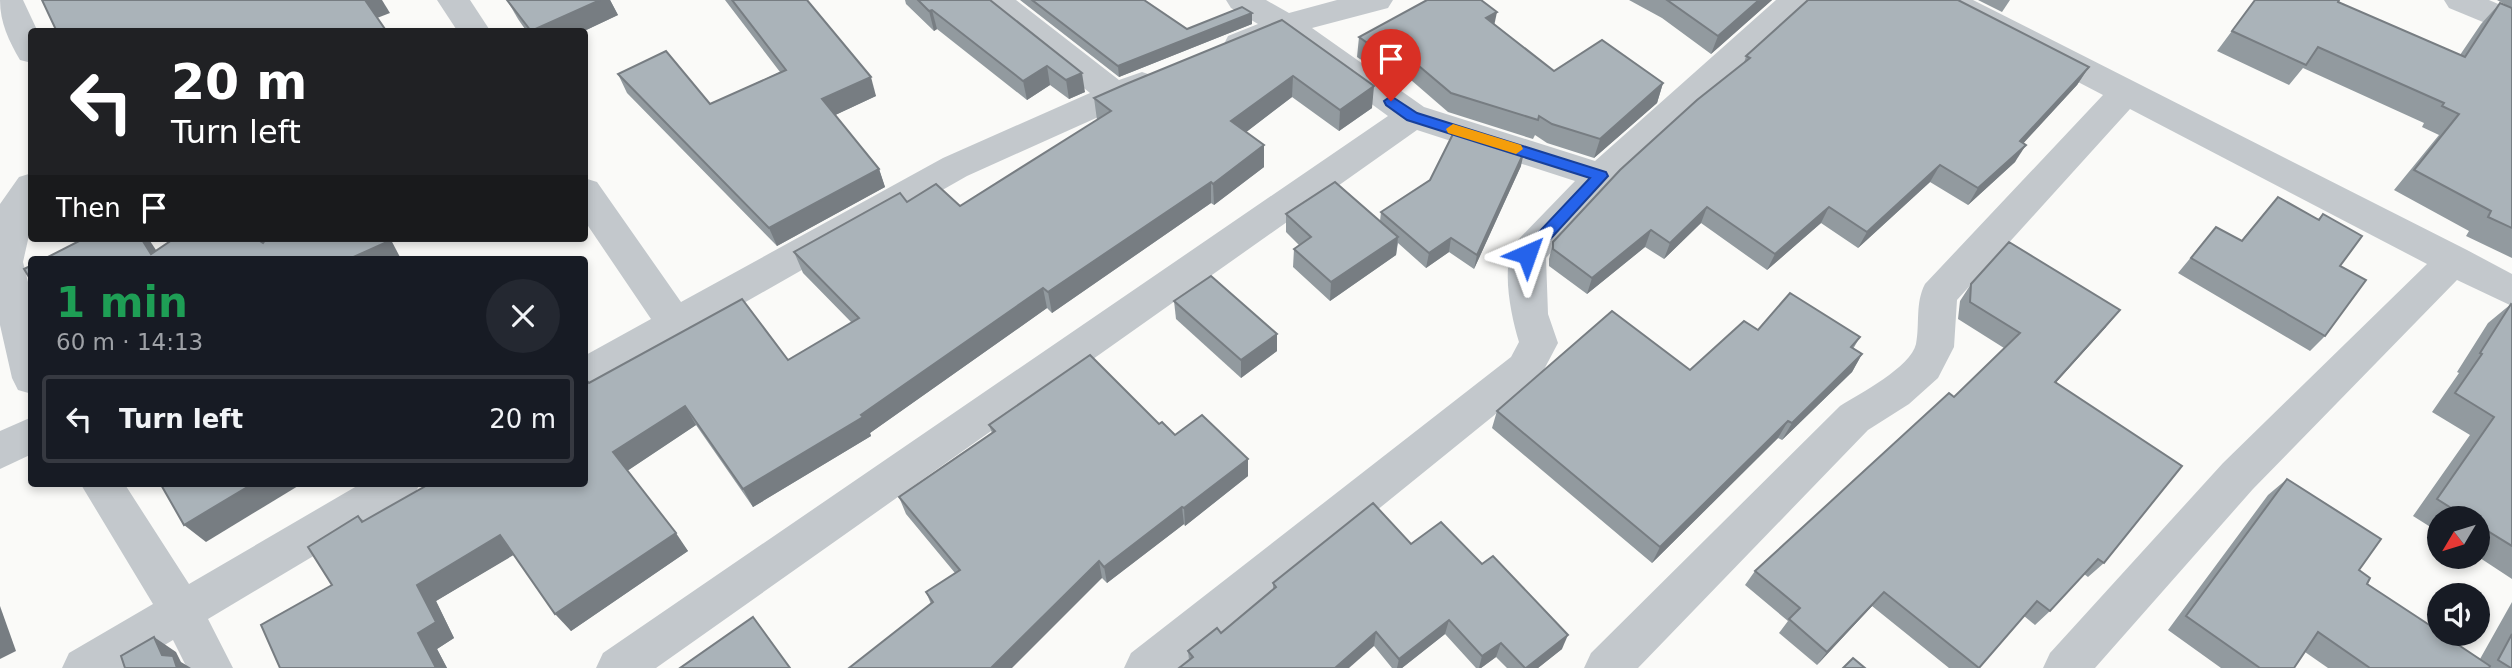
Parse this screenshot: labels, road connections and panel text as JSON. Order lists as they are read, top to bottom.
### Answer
{
  "north": "bottom left",
  "page": {
    "turn": ["20 m", "Turn left"],
    "then": "Then",
    "heading": ["1 min", "60 m · 14:13"],
    "list": [
      {
        "name": "Turn left",
        "value": "20 m"
      }
    ]
  }
}
